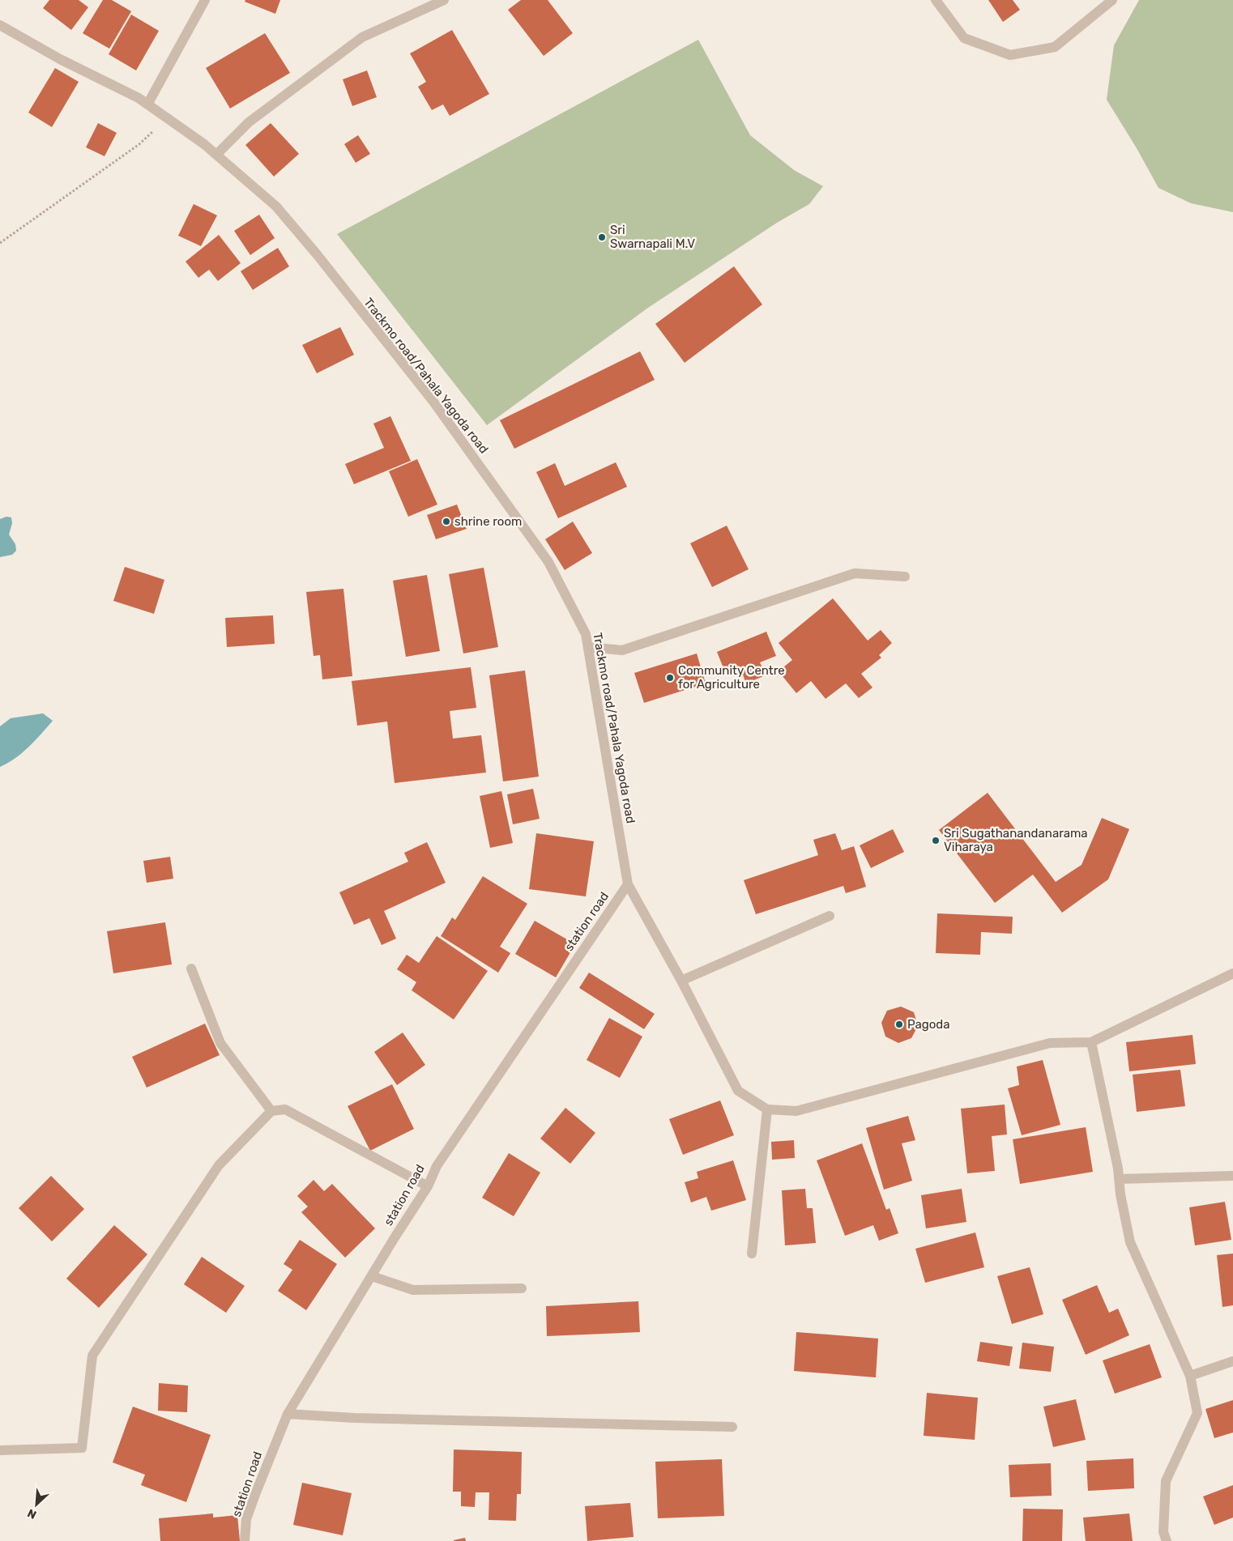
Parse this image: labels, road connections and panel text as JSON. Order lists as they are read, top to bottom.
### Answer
{
  "streets": {
    "street": ["Trackmo road/Pahala Yagoda road", "station road"]
  },
  "crossings": [
    ["Trackmo road/Pahala Yagoda road", "station road"]
  ],
  "places": [
    "Sri Swarnapali M.V",
    "shrine room",
    "Community Centre for Agriculture",
    "Sri Sugathanandanarama Viharaya",
    "Pagoda"
  ],
  "north": "bottom left"
}
